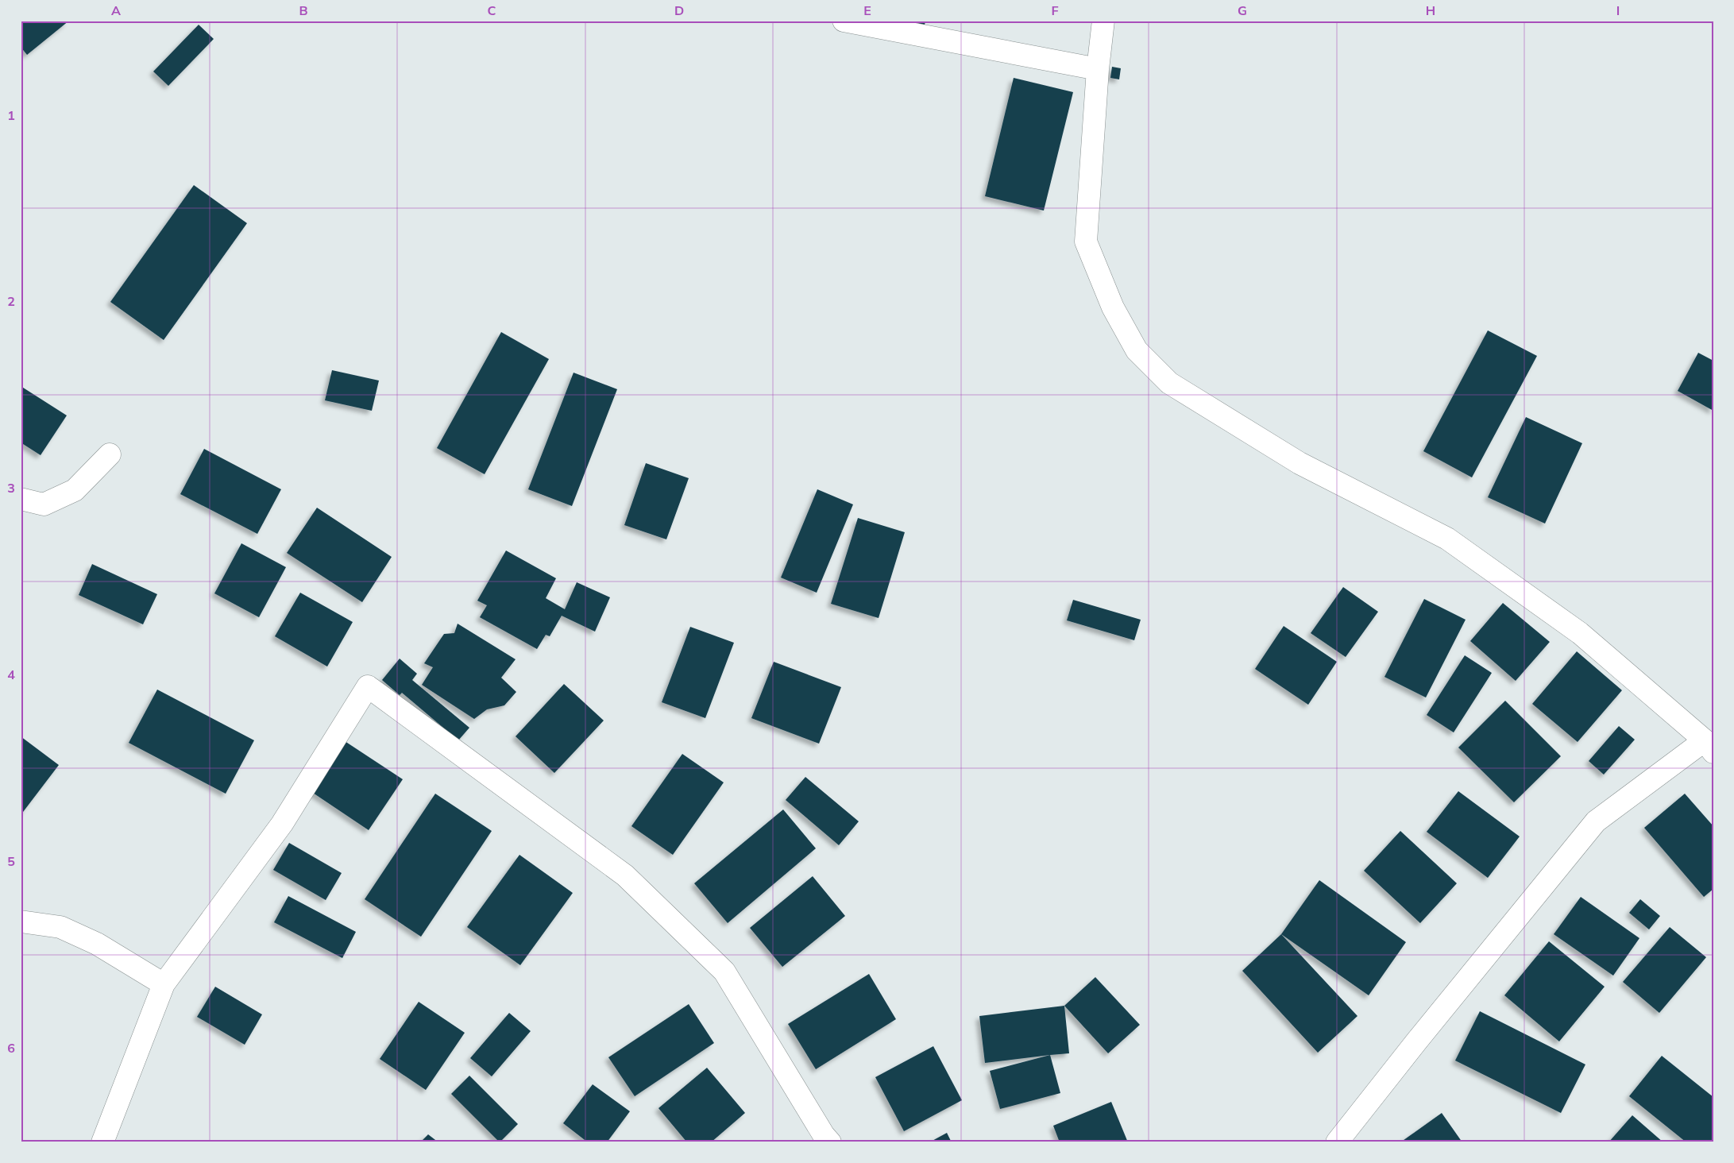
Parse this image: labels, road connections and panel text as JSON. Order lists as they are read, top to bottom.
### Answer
{
  "grid": {
    "columns": [
      "A",
      "B",
      "C",
      "D",
      "E",
      "F",
      "G",
      "H",
      "I"
    ],
    "rows": [
      "1",
      "2",
      "3",
      "4",
      "5",
      "6"
    ]
  }
}
